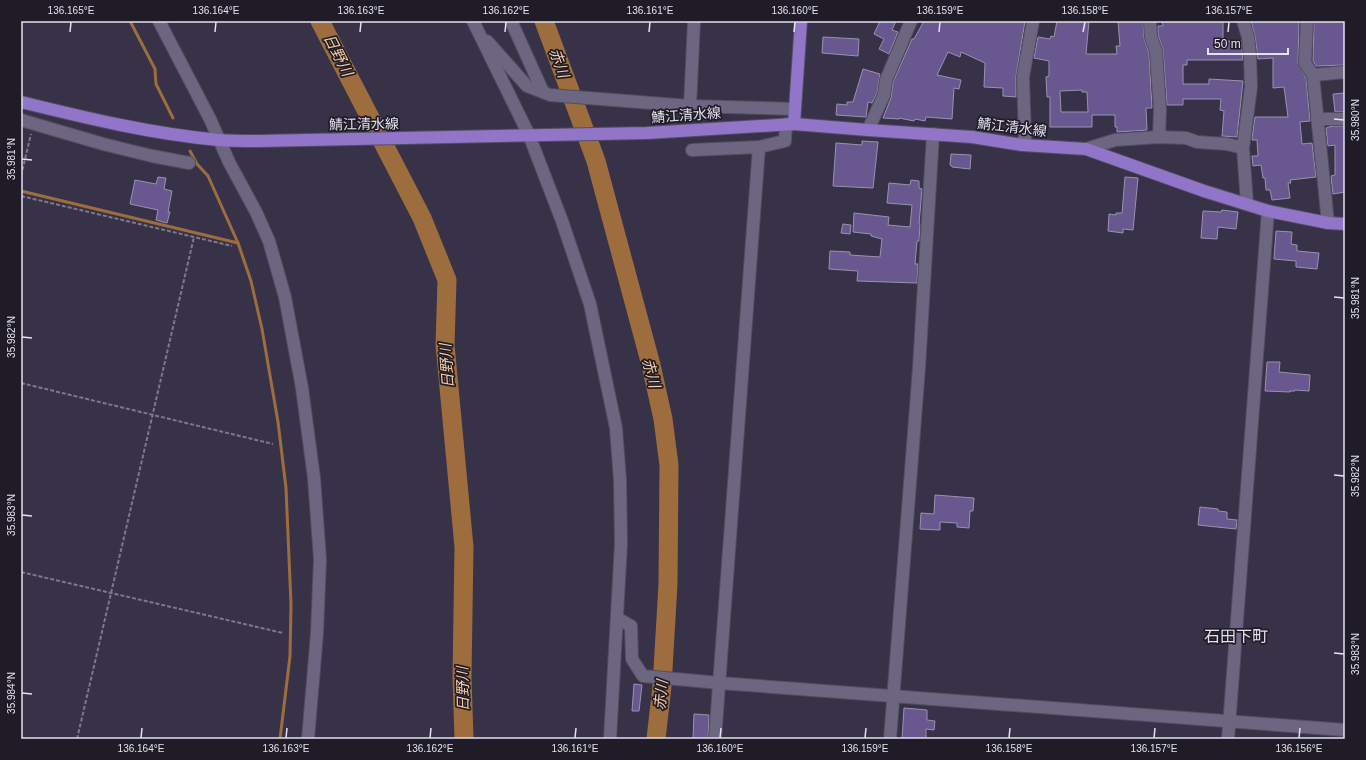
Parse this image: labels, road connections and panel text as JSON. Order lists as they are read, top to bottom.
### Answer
{
  "streets": {
    "main road": ["鯖江清水線"]
  },
  "districts": ["石田下町"],
  "water": ["日野川", "赤川"],
  "scale_bar": "50 m",
  "coordinates": [
    "136.165°E",
    "136.164°E",
    "136.163°E",
    "136.162°E",
    "136.161°E",
    "136.160°E",
    "136.159°E",
    "136.158°E",
    "136.157°E",
    "35.980°N",
    "35.981°N",
    "35.982°N",
    "35.983°N",
    "35.984°N",
    "136.156°E"
  ]
}
